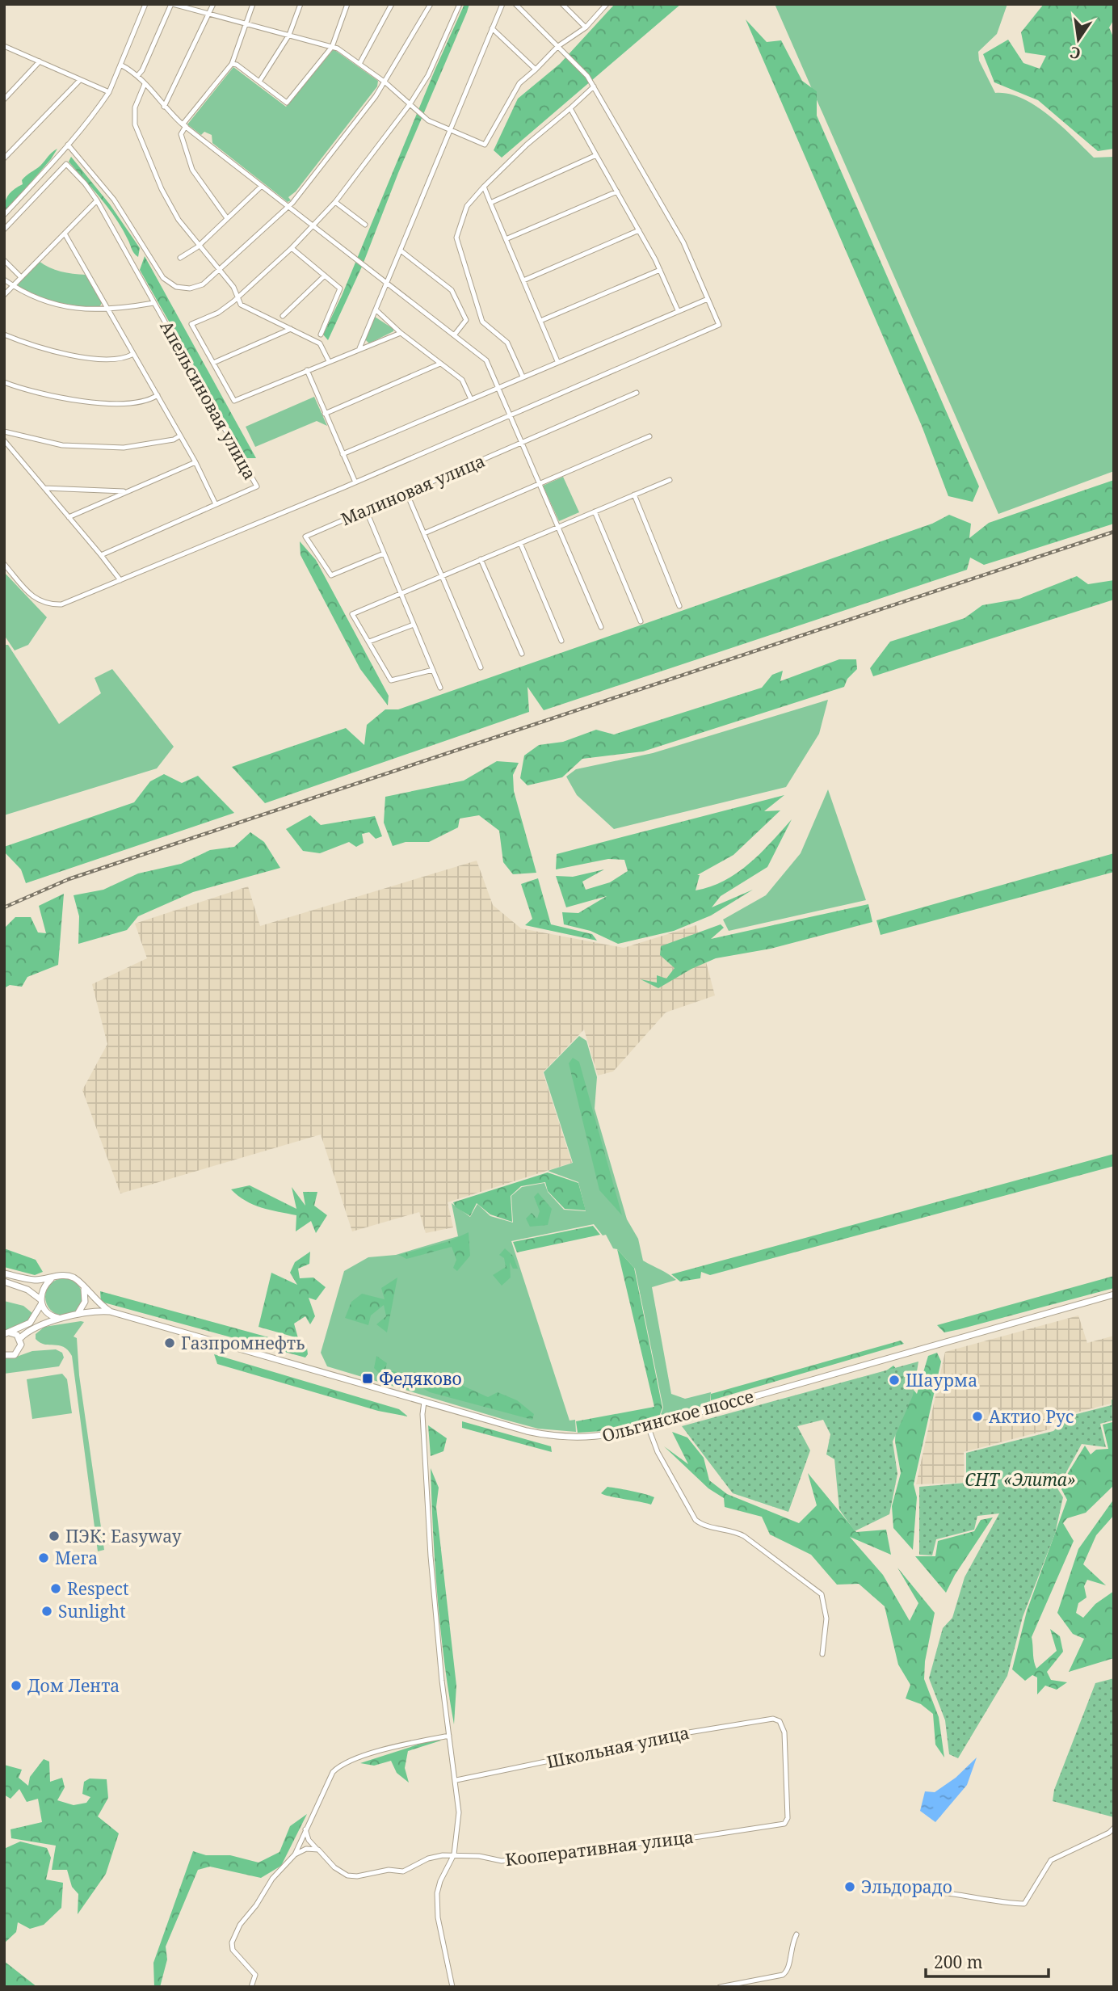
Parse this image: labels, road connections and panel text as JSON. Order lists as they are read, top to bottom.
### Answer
{
  "streets": {
    "main road": ["Ольгинское шоссе"],
    "street": [
      "Апельсиновая улица",
      "Малиновая улица",
      "Школьная улица",
      "Кооперативная улица"
    ]
  },
  "crossings": [
    ["Школьная улица", "Кооперативная улица"]
  ],
  "parks": ["СНТ «Элита»"],
  "places": {
    "other": [
      "Газпромнефть",
      "Шаурма",
      "Актио Рус",
      "ПЭК: Easyway",
      "Мега",
      "Respect",
      "Sunlight",
      "Дом Лента",
      "Эльдорадо"
    ],
    "transit": ["Федяково"]
  },
  "scale_bar": "200 m",
  "north": "bottom"
}
